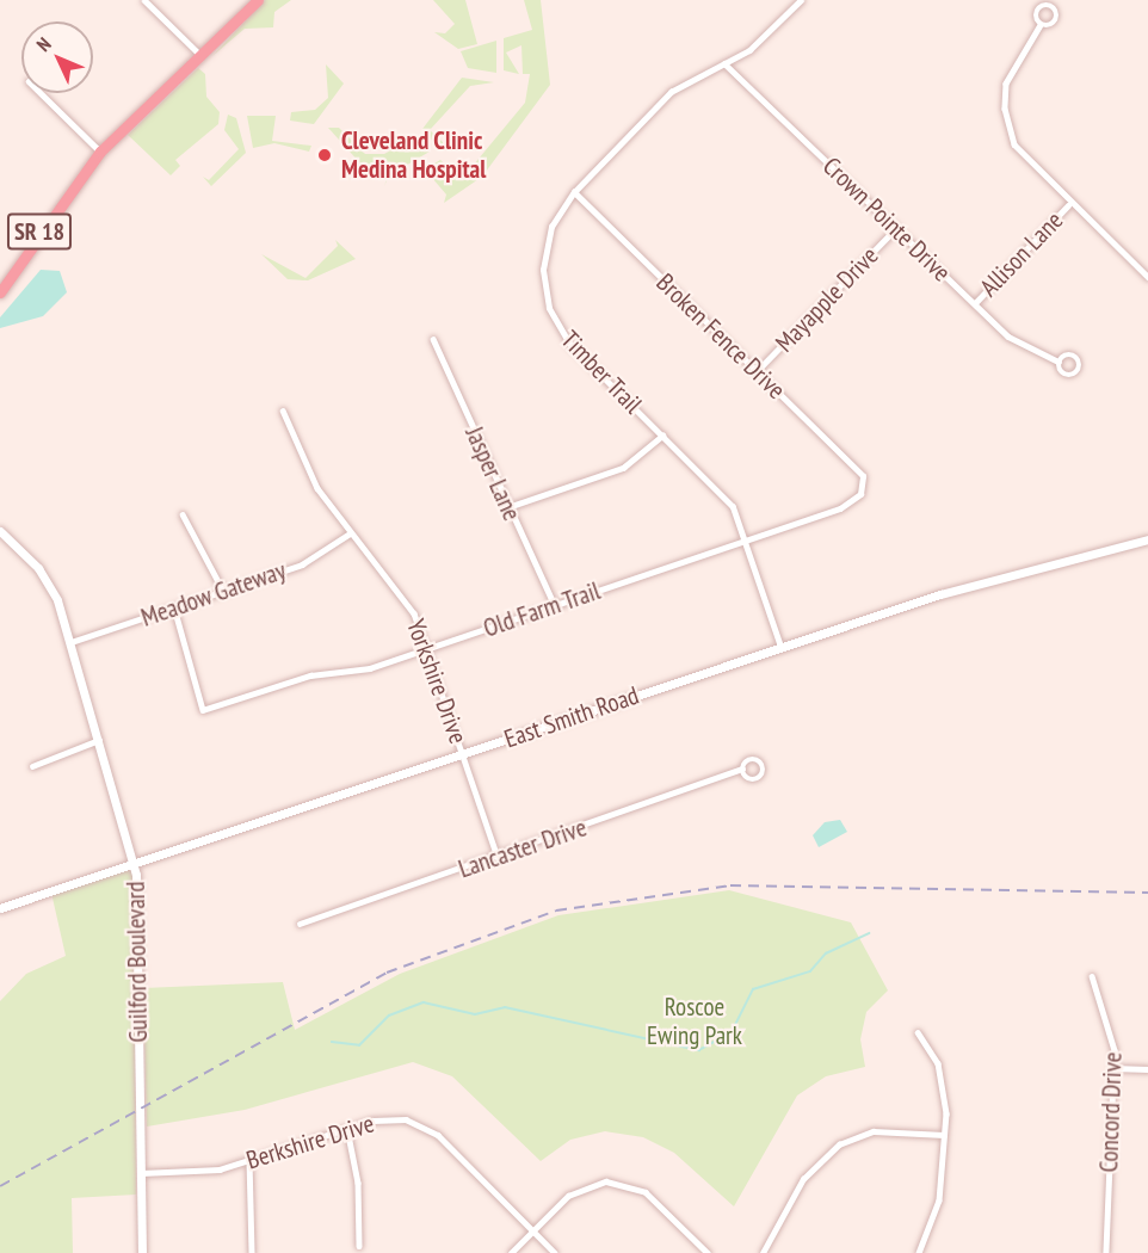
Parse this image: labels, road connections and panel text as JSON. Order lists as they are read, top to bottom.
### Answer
{
  "streets": {
    "highway": ["SR 18"],
    "street": [
      "Crown Pointe Drive",
      "Allison Lane",
      "Mayapple Drive",
      "Broken Fence Drive",
      "Timber Trail",
      "Jasper Lane",
      "Meadow Gateway",
      "Old Farm Trail",
      "Yorkshire Drive",
      "East Smith Road",
      "Lancaster Drive",
      "Guilford Boulevard",
      "Concord Drive",
      "Berkshire Drive"
    ]
  },
  "crossings": [
    ["Crown Pointe Drive", "Allison Lane"],
    ["Crown Pointe Drive", "Mayapple Drive"],
    ["Crown Pointe Drive", "Timber Trail"],
    ["Mayapple Drive", "Broken Fence Drive"],
    ["Broken Fence Drive", "Timber Trail"],
    ["Broken Fence Drive", "Old Farm Trail"],
    ["Timber Trail", "Old Farm Trail"],
    ["Timber Trail", "East Smith Road"],
    ["Jasper Lane", "Old Farm Trail"],
    ["Meadow Gateway", "Old Farm Trail"],
    ["Meadow Gateway", "Yorkshire Drive"],
    ["Meadow Gateway", "Guilford Boulevard"],
    ["Old Farm Trail", "Yorkshire Drive"],
    ["Yorkshire Drive", "East Smith Road"],
    ["Yorkshire Drive", "Lancaster Drive"],
    ["East Smith Road", "Guilford Boulevard"],
    ["Guilford Boulevard", "Berkshire Drive"]
  ],
  "parks": ["Roscoe Ewing Park"],
  "places": ["Cleveland Clinic Medina Hospital"],
  "north": "top left"
}
